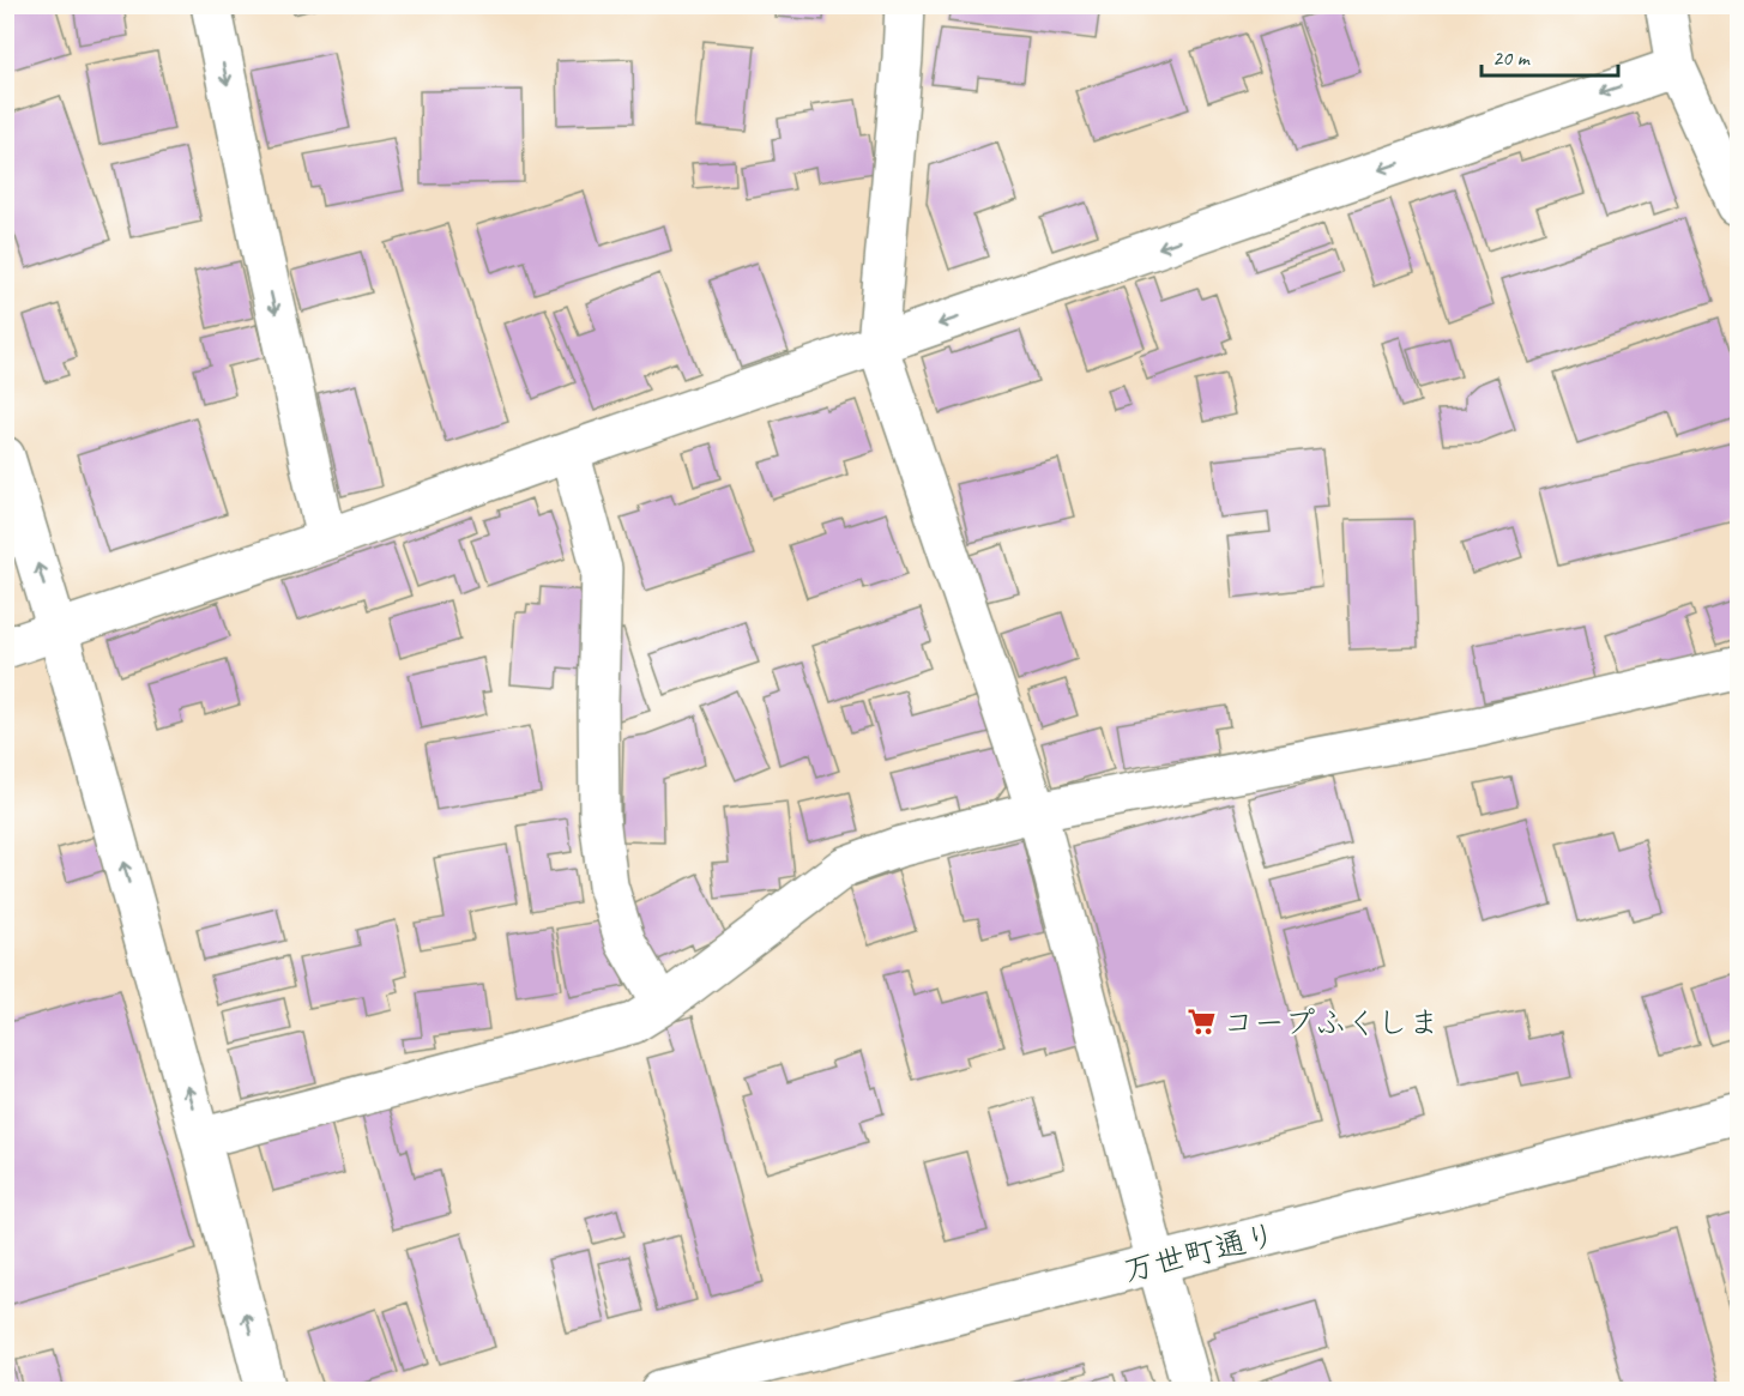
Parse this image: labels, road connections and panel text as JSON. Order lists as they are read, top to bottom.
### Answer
{
  "streets": {
    "street": ["万世町通り"]
  },
  "places": {
    "supermarket": ["コープふくしま"]
  },
  "scale_bar": "20 m"
}
